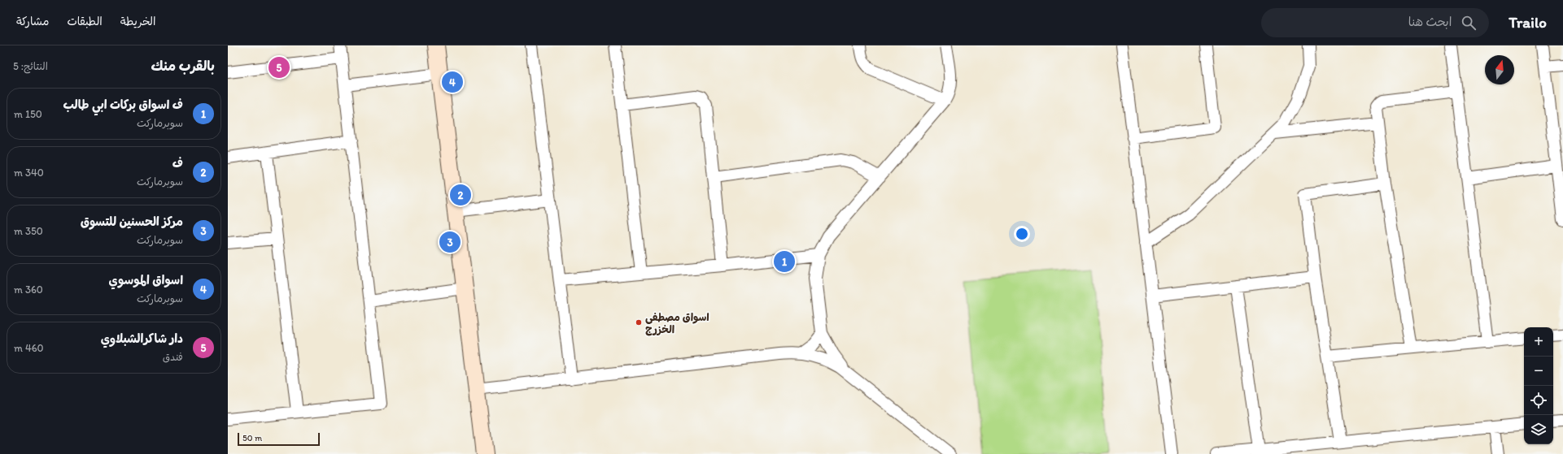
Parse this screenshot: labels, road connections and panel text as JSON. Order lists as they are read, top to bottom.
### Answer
{
  "places": ["اسواق مصطفى الخزرج"],
  "scale_bar": "50 m",
  "north": "top",
  "page": {
    "header": "Trailo",
    "search": "ابحث هنا",
    "nav": ["الخريطة", "الطبقات", "مشاركة"],
    "heading": ["بالقرب منك", "النتائج: 5"],
    "pins": [
      "5",
      "4",
      "2",
      "3",
      "1"
    ],
    "list": [
      {
        "mark": "1",
        "name": "ف اسواق بركات ابي طالب",
        "note": "سوبرماركت",
        "value": "150 m"
      },
      {
        "mark": "2",
        "name": "ف",
        "note": "سوبرماركت",
        "value": "340 m"
      },
      {
        "mark": "3",
        "name": "مركز الحسنين للتسوق",
        "note": "سوبرماركت",
        "value": "350 m"
      },
      {
        "mark": "4",
        "name": "اسواق الموسوي",
        "note": "سوبرماركت",
        "value": "360 m"
      },
      {
        "mark": "5",
        "name": "دار شاكرالشبلاوي",
        "note": "فندق",
        "value": "460 m"
      }
    ],
    "map_buttons": ["+", "−"],
    "scale": "50 m"
  }
}
